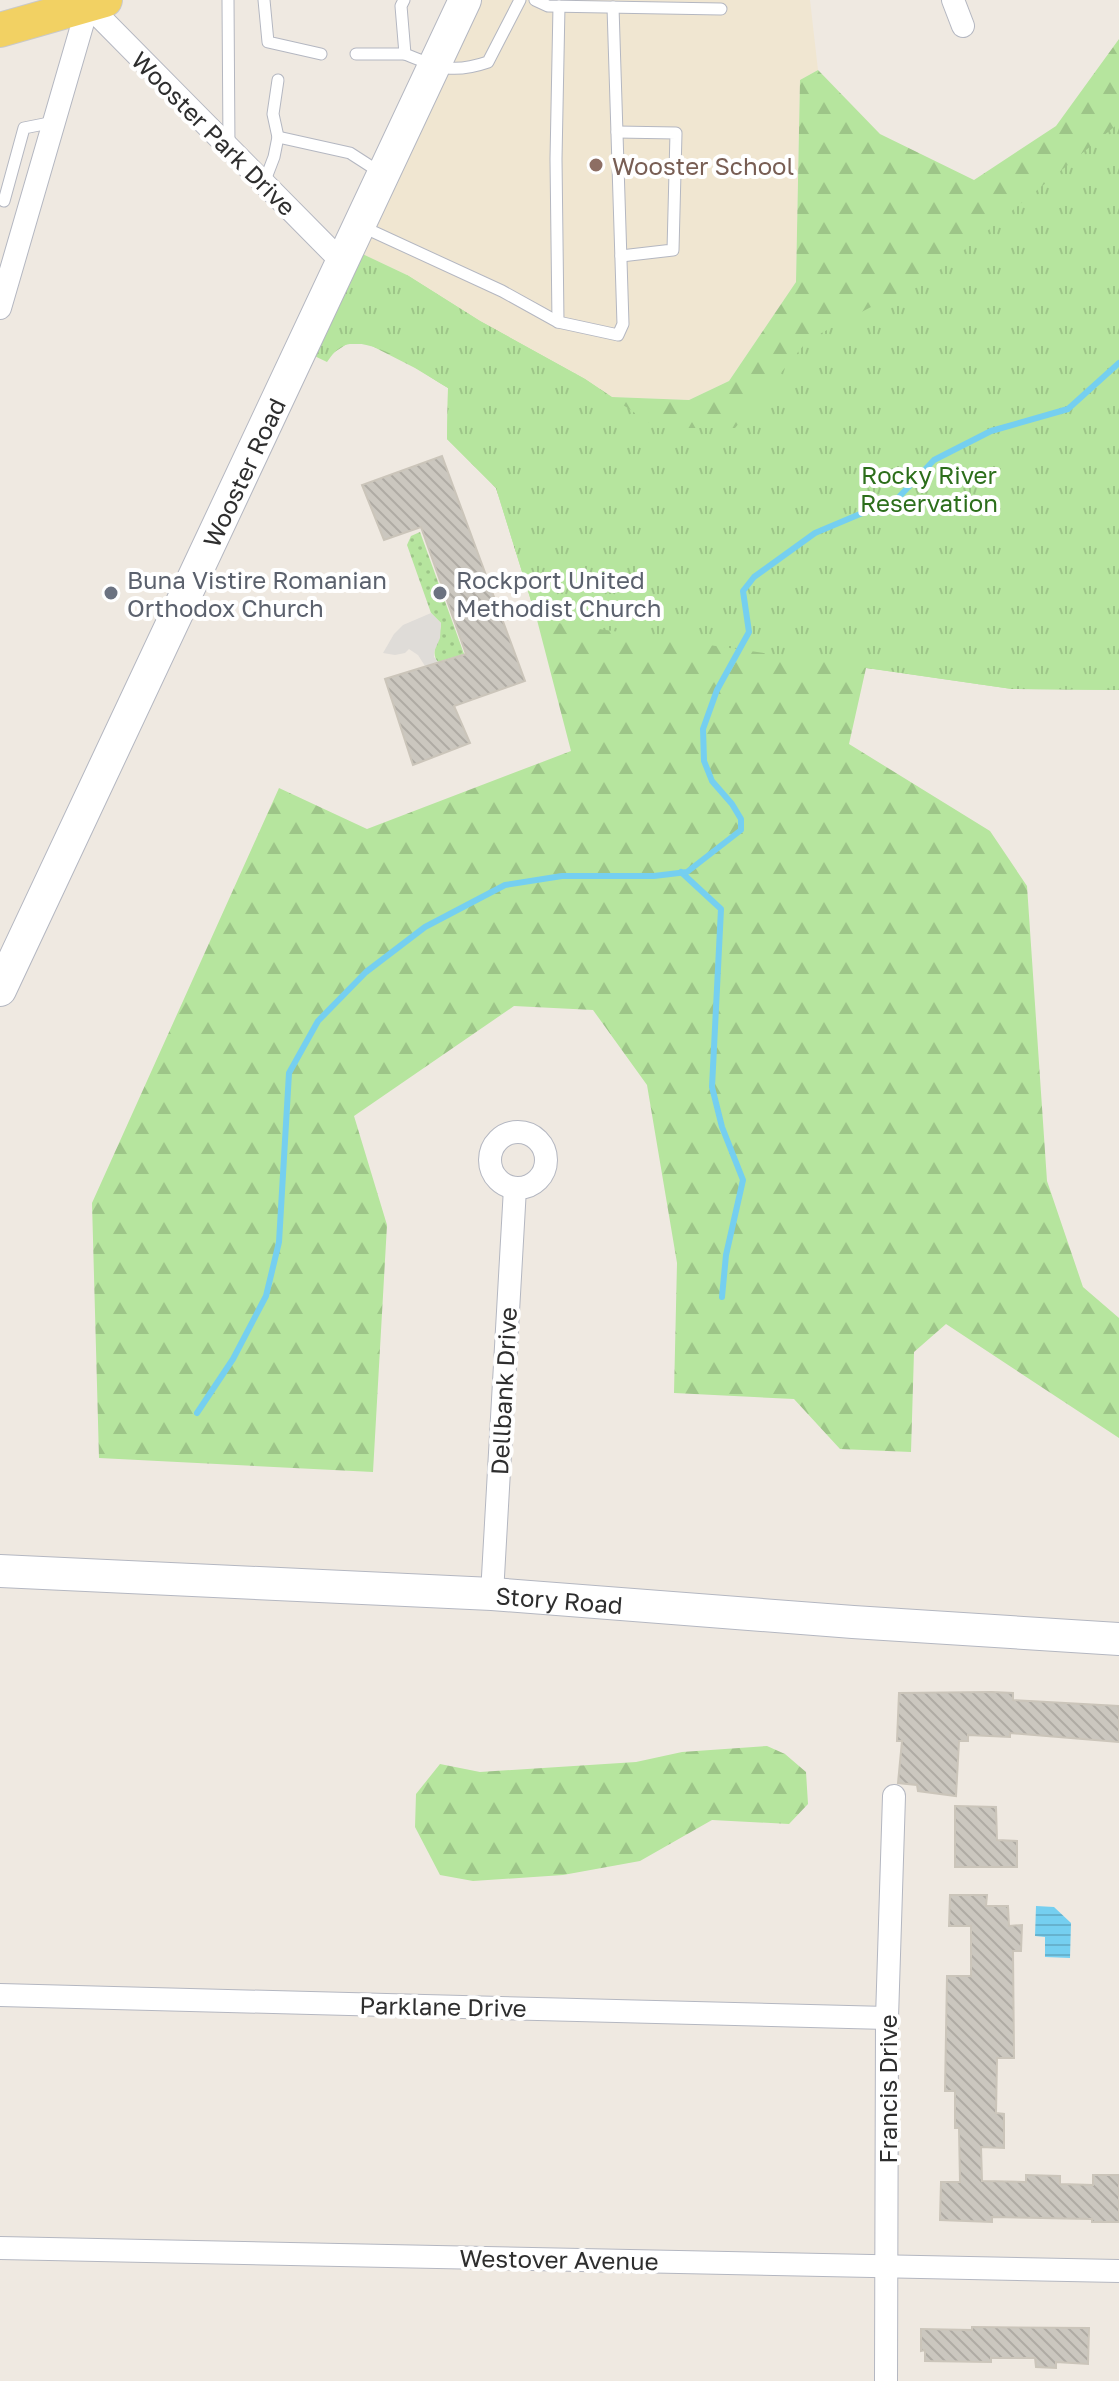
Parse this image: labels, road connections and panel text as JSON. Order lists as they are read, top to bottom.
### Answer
{
  "streets": {
    "street": [
      "Wooster Park Drive",
      "Wooster Road",
      "Dellbank Drive",
      "Story Road",
      "Parklane Drive",
      "Francis Drive",
      "Westover Avenue"
    ]
  },
  "crossings": [
    ["Wooster Park Drive", "Wooster Road"],
    ["Dellbank Drive", "Story Road"],
    ["Parklane Drive", "Francis Drive"],
    ["Francis Drive", "Westover Avenue"]
  ],
  "parks": ["Rocky River Reservation"],
  "places": ["Wooster School", "Buna Vistire Romanian Orthodox Church", "Rockport United Methodist Church"]
}
